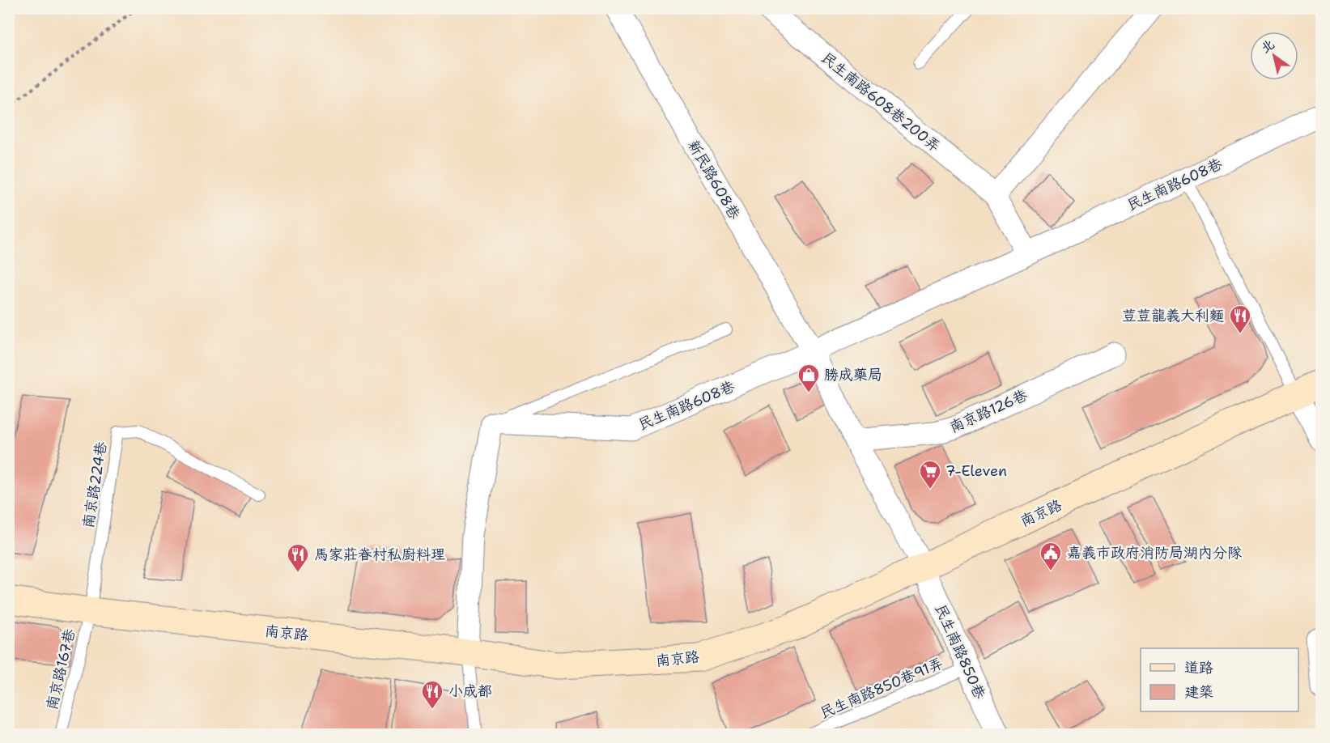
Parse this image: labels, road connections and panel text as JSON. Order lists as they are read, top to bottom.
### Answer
{
  "streets": {
    "street": [
      "民生南路608巷200弄",
      "新民路608巷",
      "民生南路608巷",
      "南京路126巷",
      "南京路",
      "民生南路850巷"
    ],
    "lane": ["南京路224巷", "南京路167巷", "民生南路850巷91弄"]
  },
  "crossings": [
    ["新民路608巷", "民生南路608巷"],
    ["南京路224巷", "南京路"],
    ["南京路224巷", "南京路167巷"],
    ["南京路", "民生南路850巷"],
    ["南京路", "南京路167巷"],
    ["民生南路850巷", "民生南路850巷91弄"]
  ],
  "places": {
    "restaurant": ["荳荳龍義大利麵", "馬家莊眷村私廚料理", "小成都"],
    "shop": ["勝成藥局"],
    "supermarket": ["7-Eleven"],
    "public building": ["嘉義市政府消防局湖內分隊"]
  },
  "legend": ["道路", "建築"],
  "north": "top left"
}
